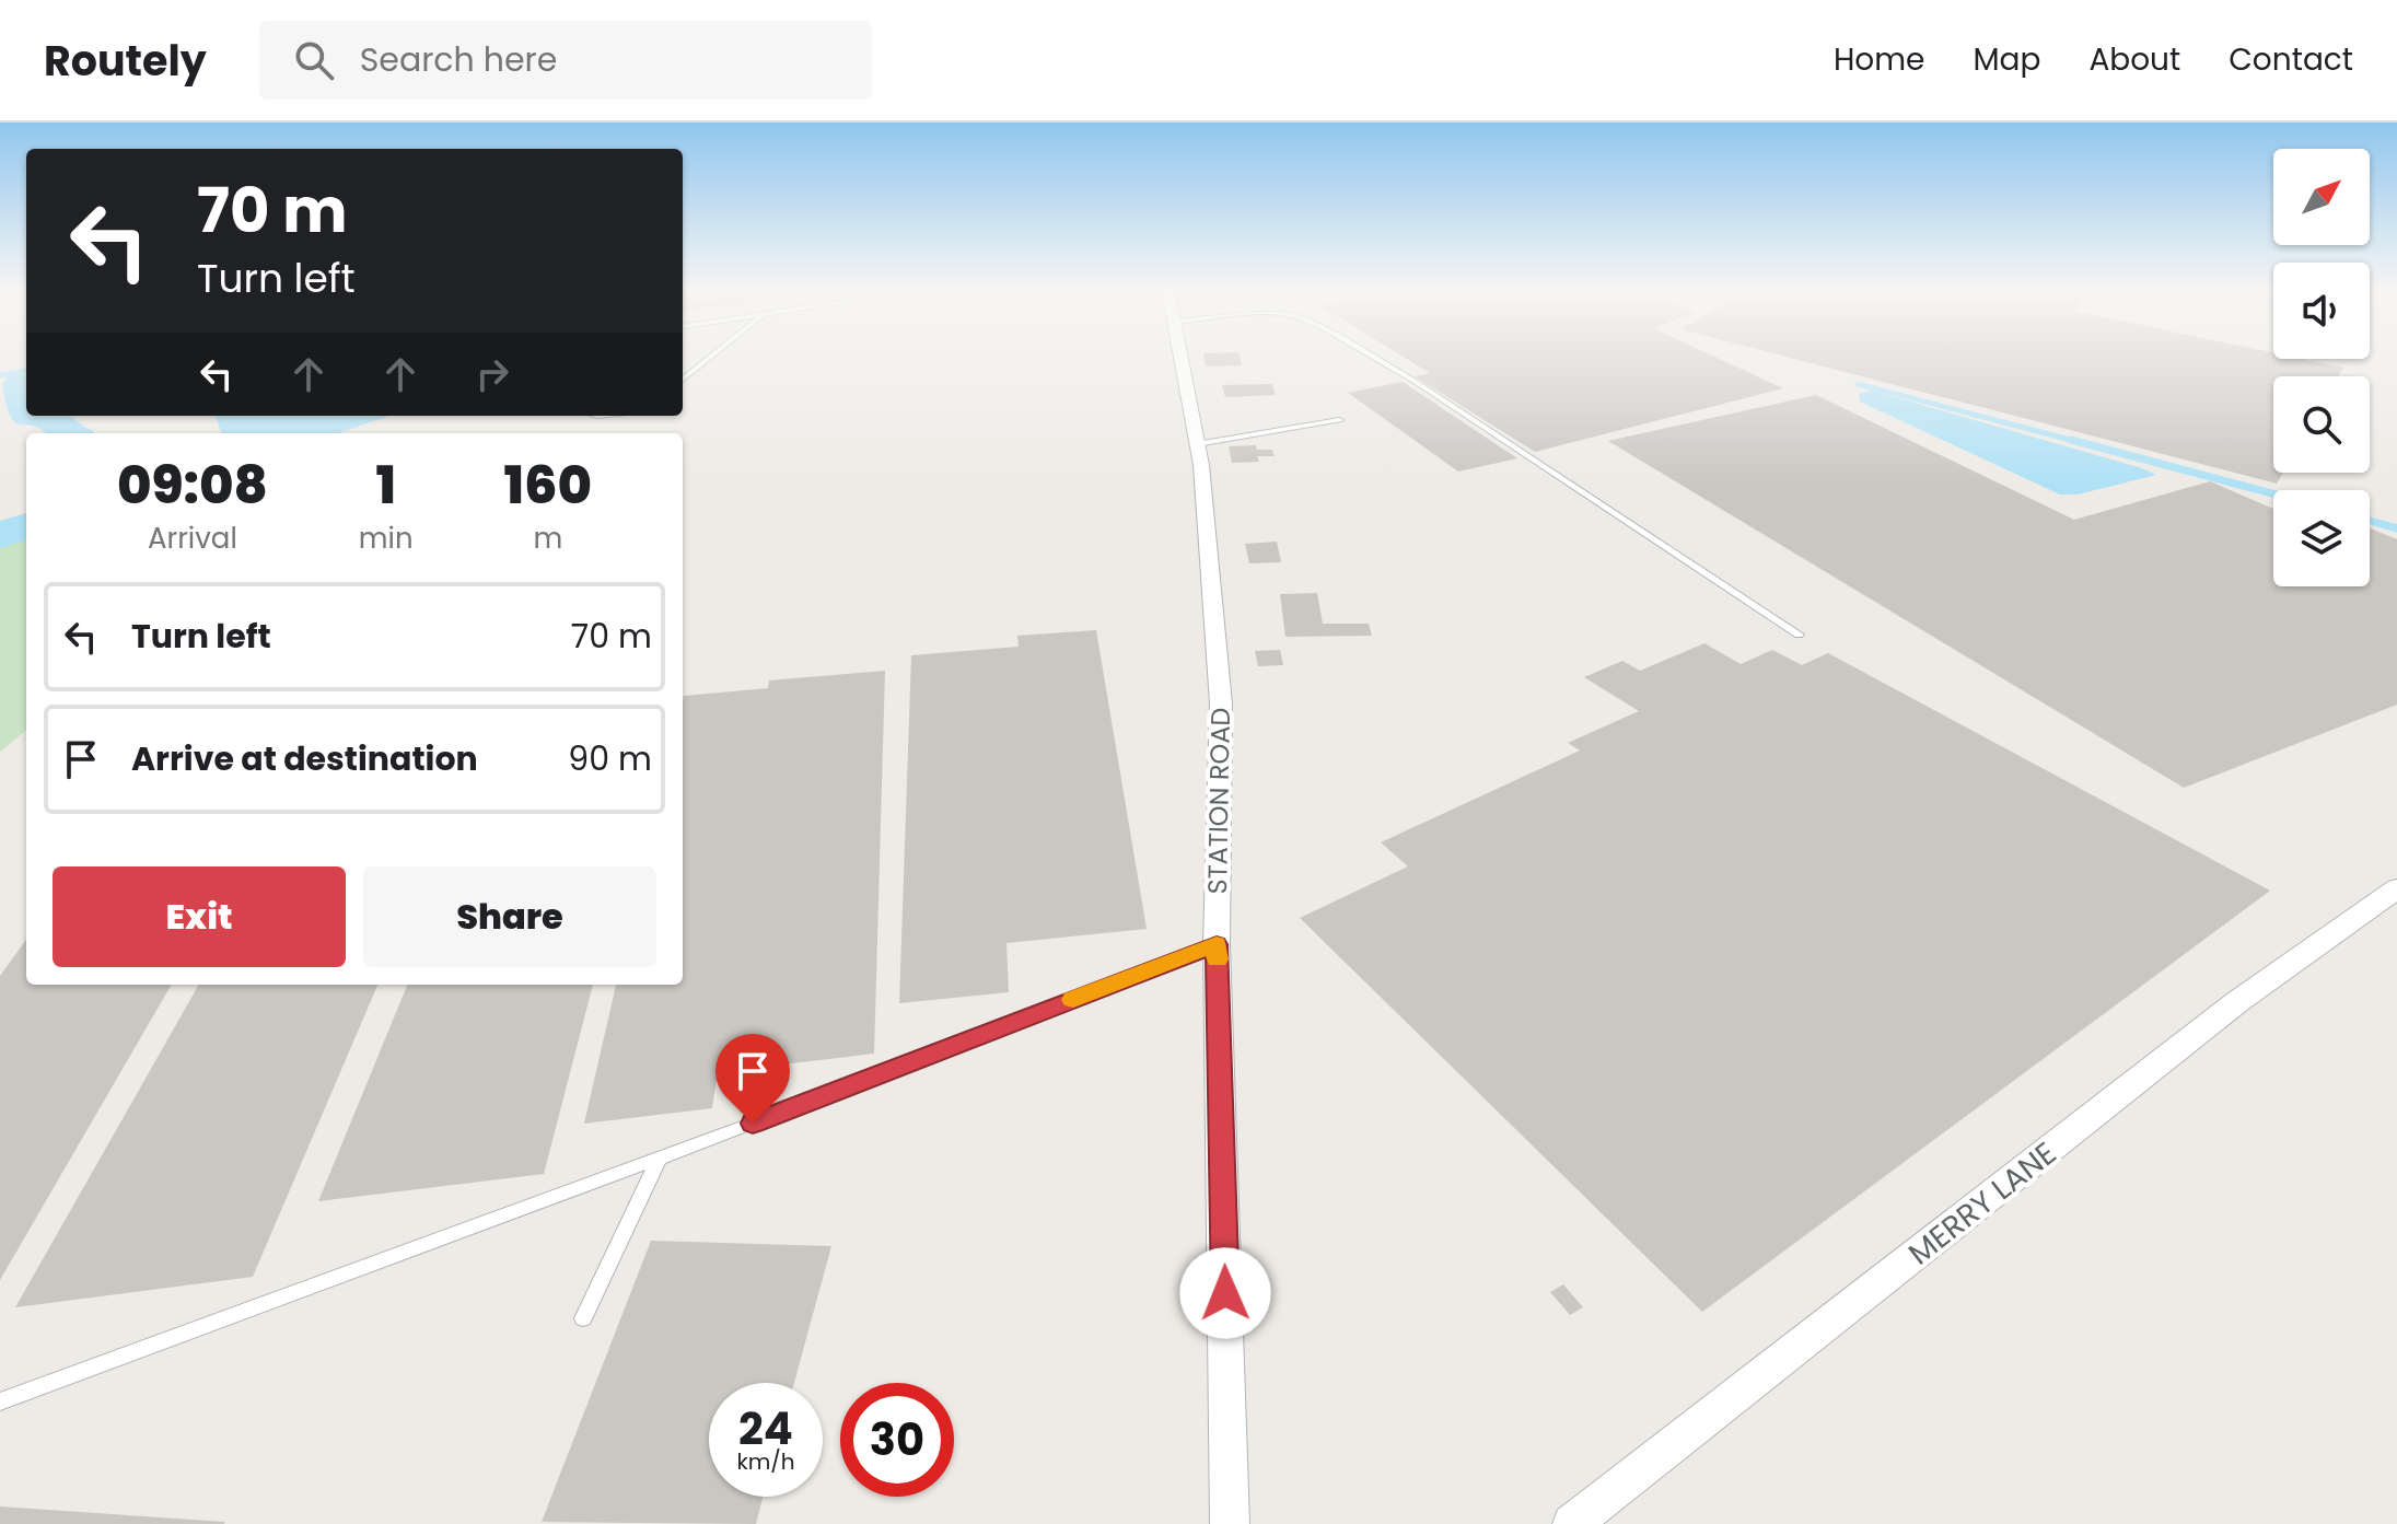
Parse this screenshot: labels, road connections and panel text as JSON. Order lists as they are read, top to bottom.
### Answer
{
  "streets": {
    "street": ["STATION ROAD", "MERRY LANE"]
  },
  "north": "top right",
  "page": {
    "header": "Routely",
    "search": "Search here",
    "nav": [
      "Home",
      "Map",
      "About",
      "Contact"
    ],
    "turn": ["70 m", "Turn left"],
    "eta": [
      "09:08",
      "Arrival",
      "1",
      "min",
      "160",
      "m"
    ],
    "list": [
      {
        "name": "Turn left",
        "value": "70 m"
      },
      {
        "name": "Arrive at destination",
        "value": "90 m"
      }
    ],
    "buttons": ["Exit", "Share"],
    "speed": "24 km/h",
    "limit": "30"
  }
}
